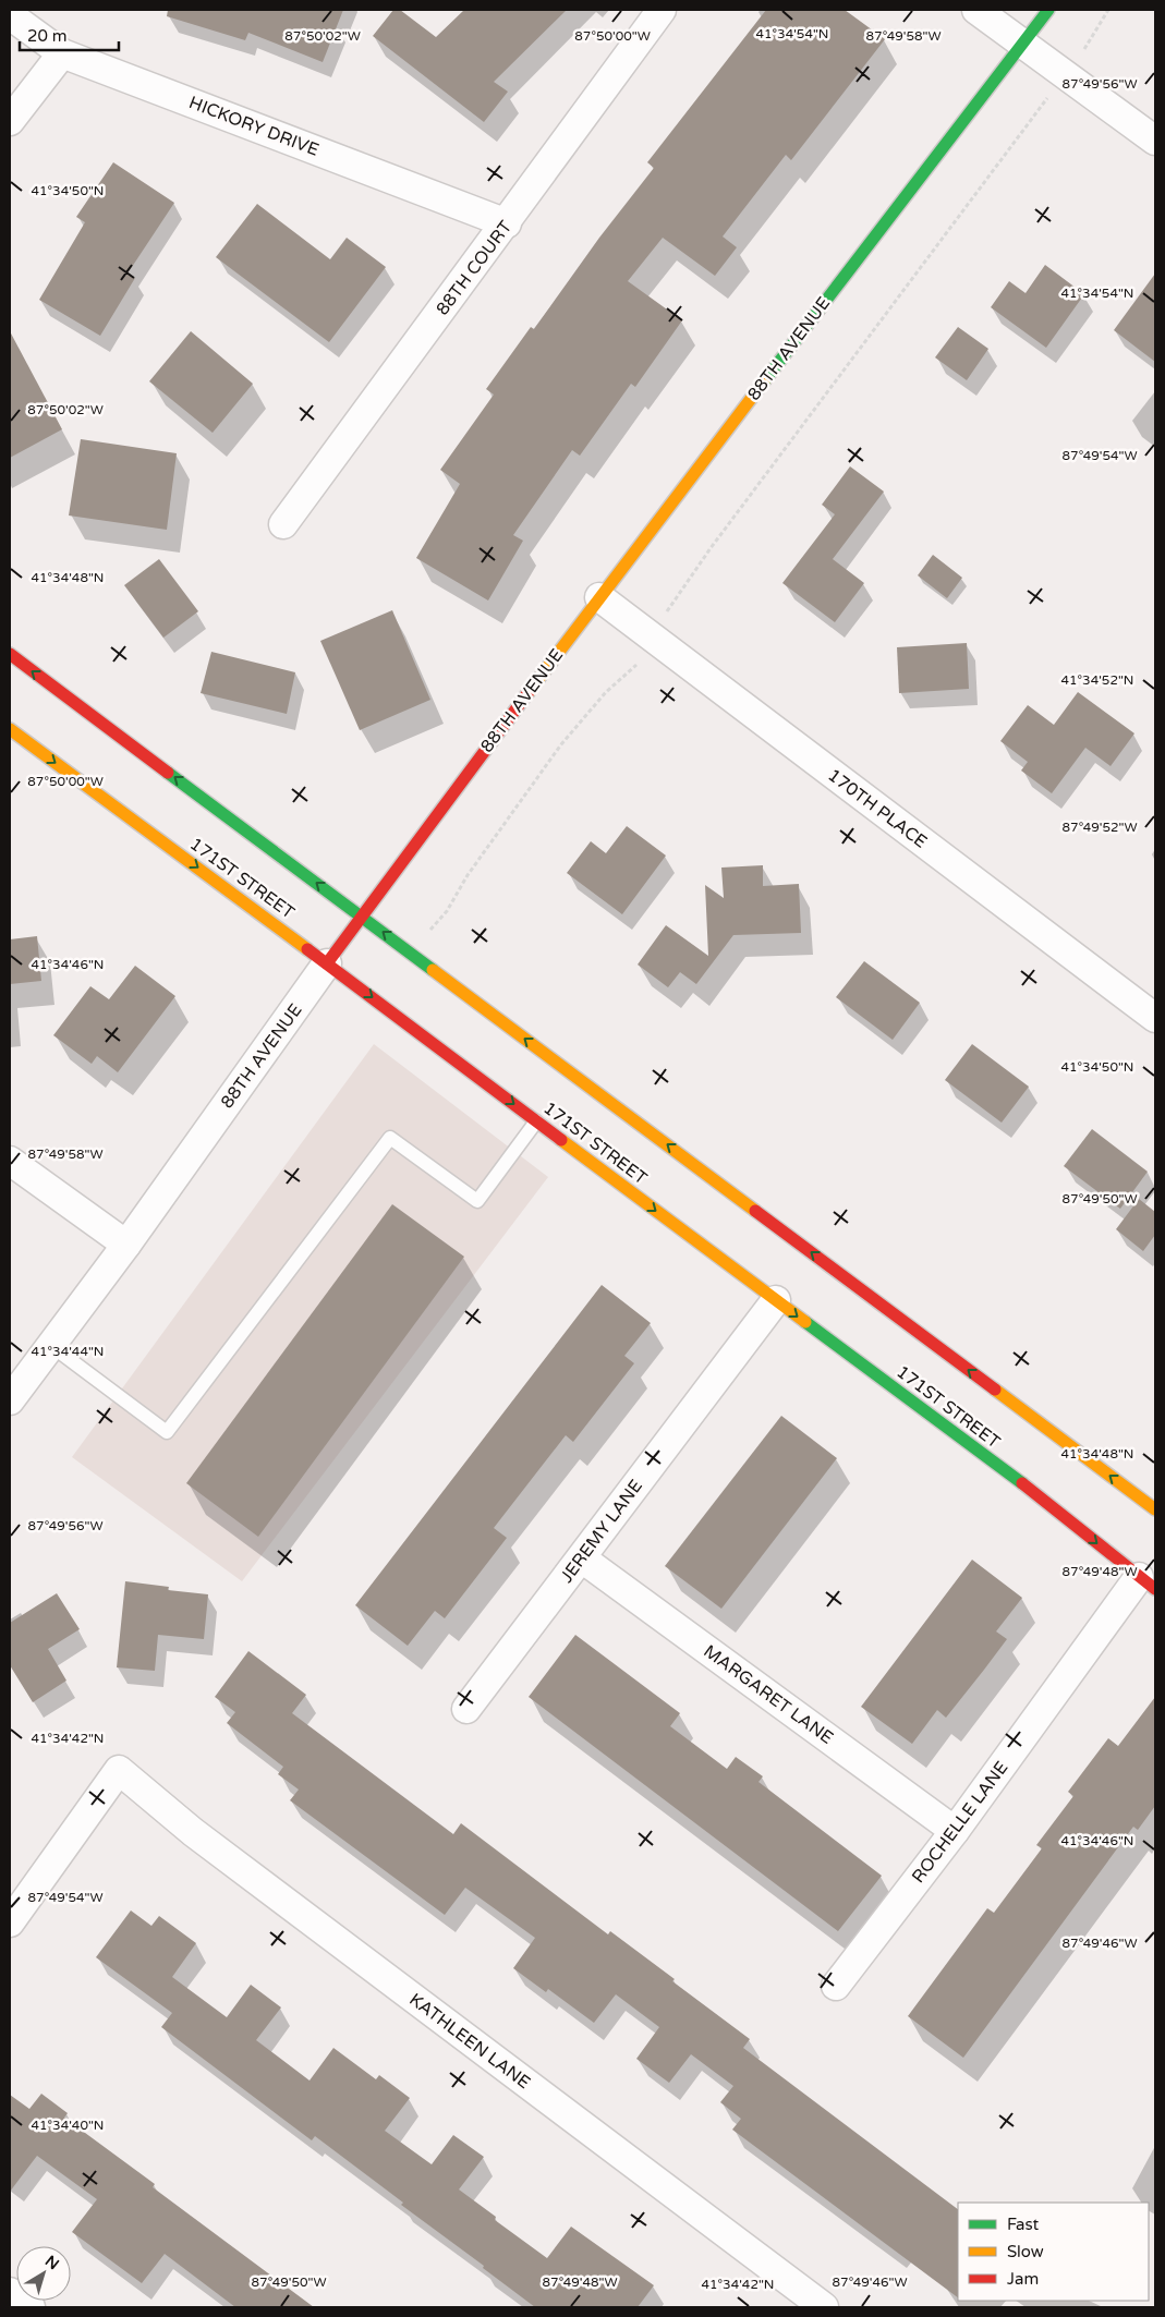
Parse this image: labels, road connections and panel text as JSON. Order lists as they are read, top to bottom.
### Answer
{
  "streets": {
    "street": [
      "HICKORY DRIVE",
      "88TH COURT",
      "88TH AVENUE",
      "170TH PLACE",
      "171ST STREET",
      "JEREMY LANE",
      "MARGARET LANE",
      "ROCHELLE LANE",
      "KATHLEEN LANE"
    ]
  },
  "crossings": [
    ["HICKORY DRIVE", "88TH COURT"],
    ["88TH AVENUE", "170TH PLACE"],
    ["88TH AVENUE", "171ST STREET"],
    ["171ST STREET", "JEREMY LANE"],
    ["171ST STREET", "ROCHELLE LANE"],
    ["JEREMY LANE", "MARGARET LANE"],
    ["MARGARET LANE", "ROCHELLE LANE"]
  ],
  "legend": ["Fast", "Slow", "Jam"],
  "scale_bar": "20 m",
  "north": "top right",
  "coordinates": [
    "41°34'54\"N",
    "87°50'02\"W",
    "87°50'00\"W",
    "87°49'58\"W",
    "87°49'56\"W",
    "41°34'50\"N",
    "87°49'54\"W",
    "41°34'48\"N",
    "41°34'52\"N",
    "87°49'52\"W",
    "41°34'46\"N",
    "87°49'50\"W",
    "41°34'44\"N",
    "87°49'48\"W",
    "41°34'42\"N",
    "87°49'46\"W",
    "41°34'40\"N"
  ]
}
